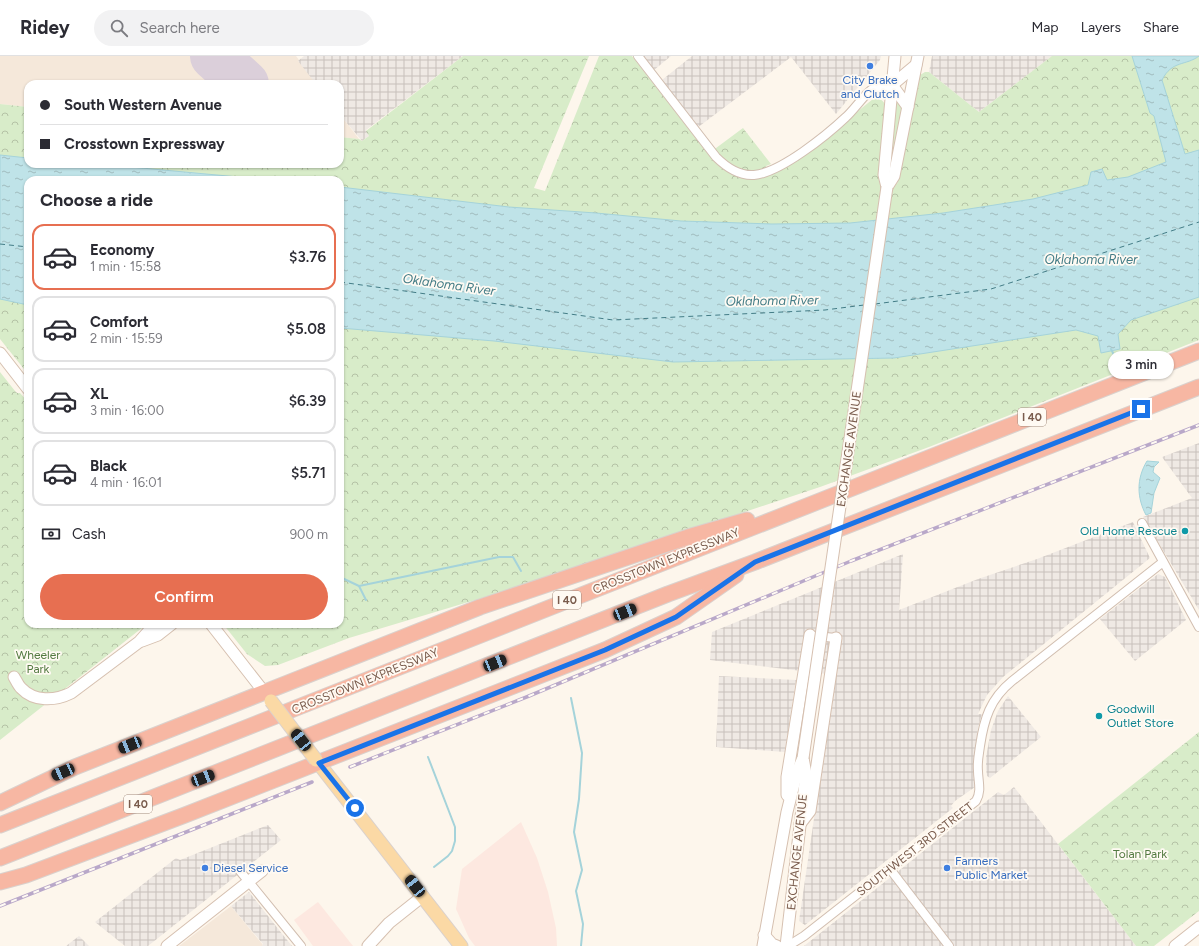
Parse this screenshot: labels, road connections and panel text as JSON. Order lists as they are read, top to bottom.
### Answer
{
  "streets": {
    "highway": ["I 40", "CROSSTOWN EXPRESSWAY"],
    "main road": ["EXCHANGE AVENUE"],
    "street": ["SOUTHWEST 3RD STREET"]
  },
  "crossings": [
    ["EXCHANGE AVENUE", "SOUTHWEST 3RD STREET"]
  ],
  "water": ["Oklahoma River"],
  "parks": ["Wheeler Park", "Tolan Park"],
  "places": [
    "City Brake and Clutch",
    "Old Home Rescue",
    "Goodwill Outlet Store",
    "Diesel Service",
    "Farmers Public Market"
  ],
  "page": {
    "header": "Ridey",
    "search": "Search here",
    "nav": ["Map", "Layers", "Share"],
    "banner": ["South Western Avenue", "Crosstown Expressway"],
    "heading": "Choose a ride",
    "list": [
      {
        "name": "Economy",
        "note": "1 min · 15:58",
        "value": "$3.76"
      },
      {
        "name": "Comfort",
        "note": "2 min · 15:59",
        "value": "$5.08"
      },
      {
        "name": "XL",
        "note": "3 min · 16:00",
        "value": "$6.39"
      },
      {
        "name": "Black",
        "note": "4 min · 16:01",
        "value": "$5.71"
      }
    ],
    "bubble": "3 min",
    "pay": ["Cash", "900 m"],
    "buttons": "Confirm"
  }
}
